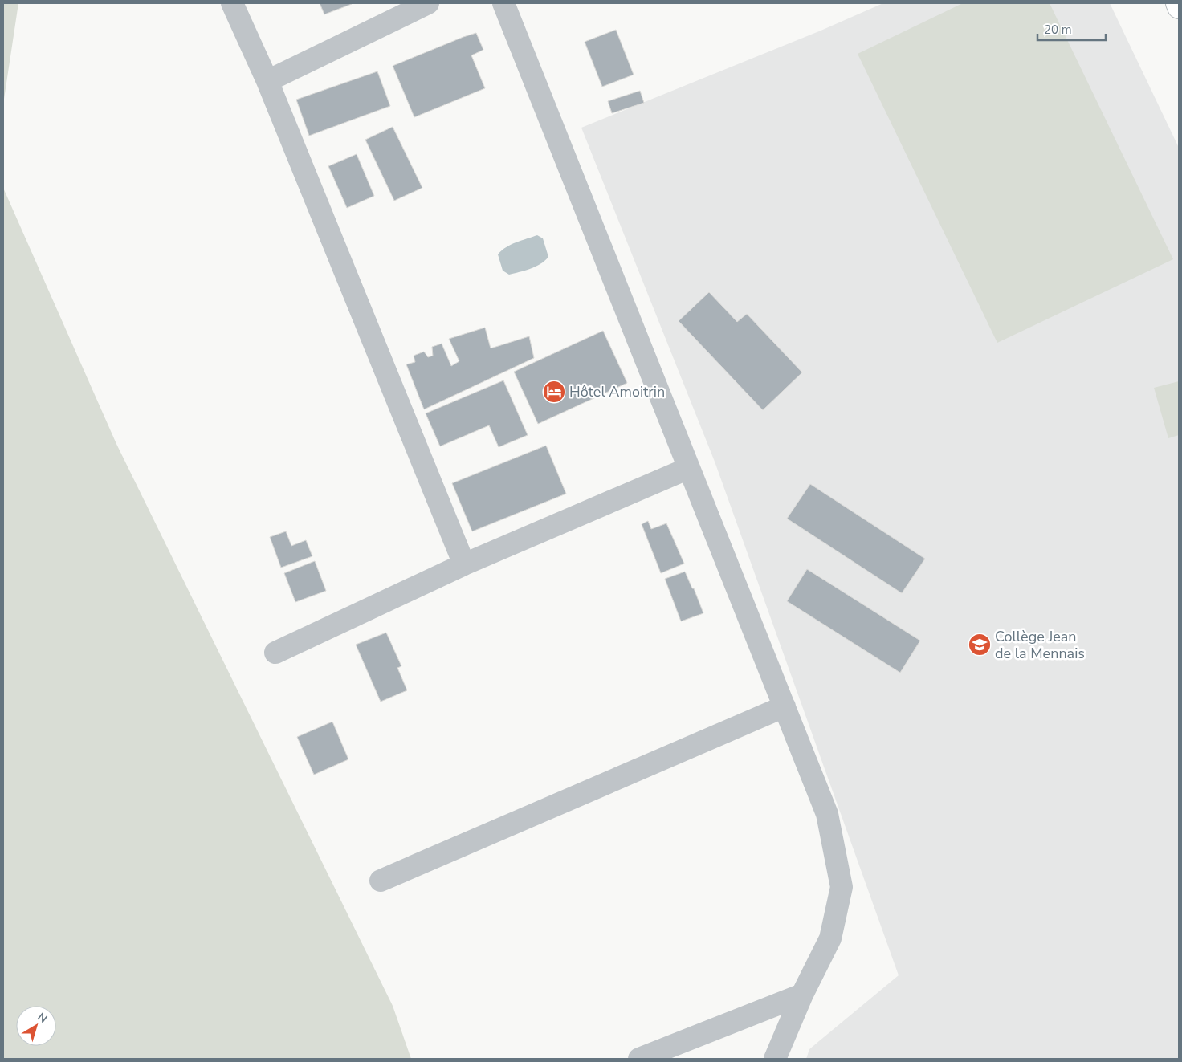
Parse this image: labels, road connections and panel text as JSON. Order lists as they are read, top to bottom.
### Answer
{
  "places": {
    "hotel": ["Hôtel Amoitrin"],
    "school or university": ["Collège Jean de la Mennais"]
  },
  "scale_bar": "20 m",
  "north": "top right"
}
